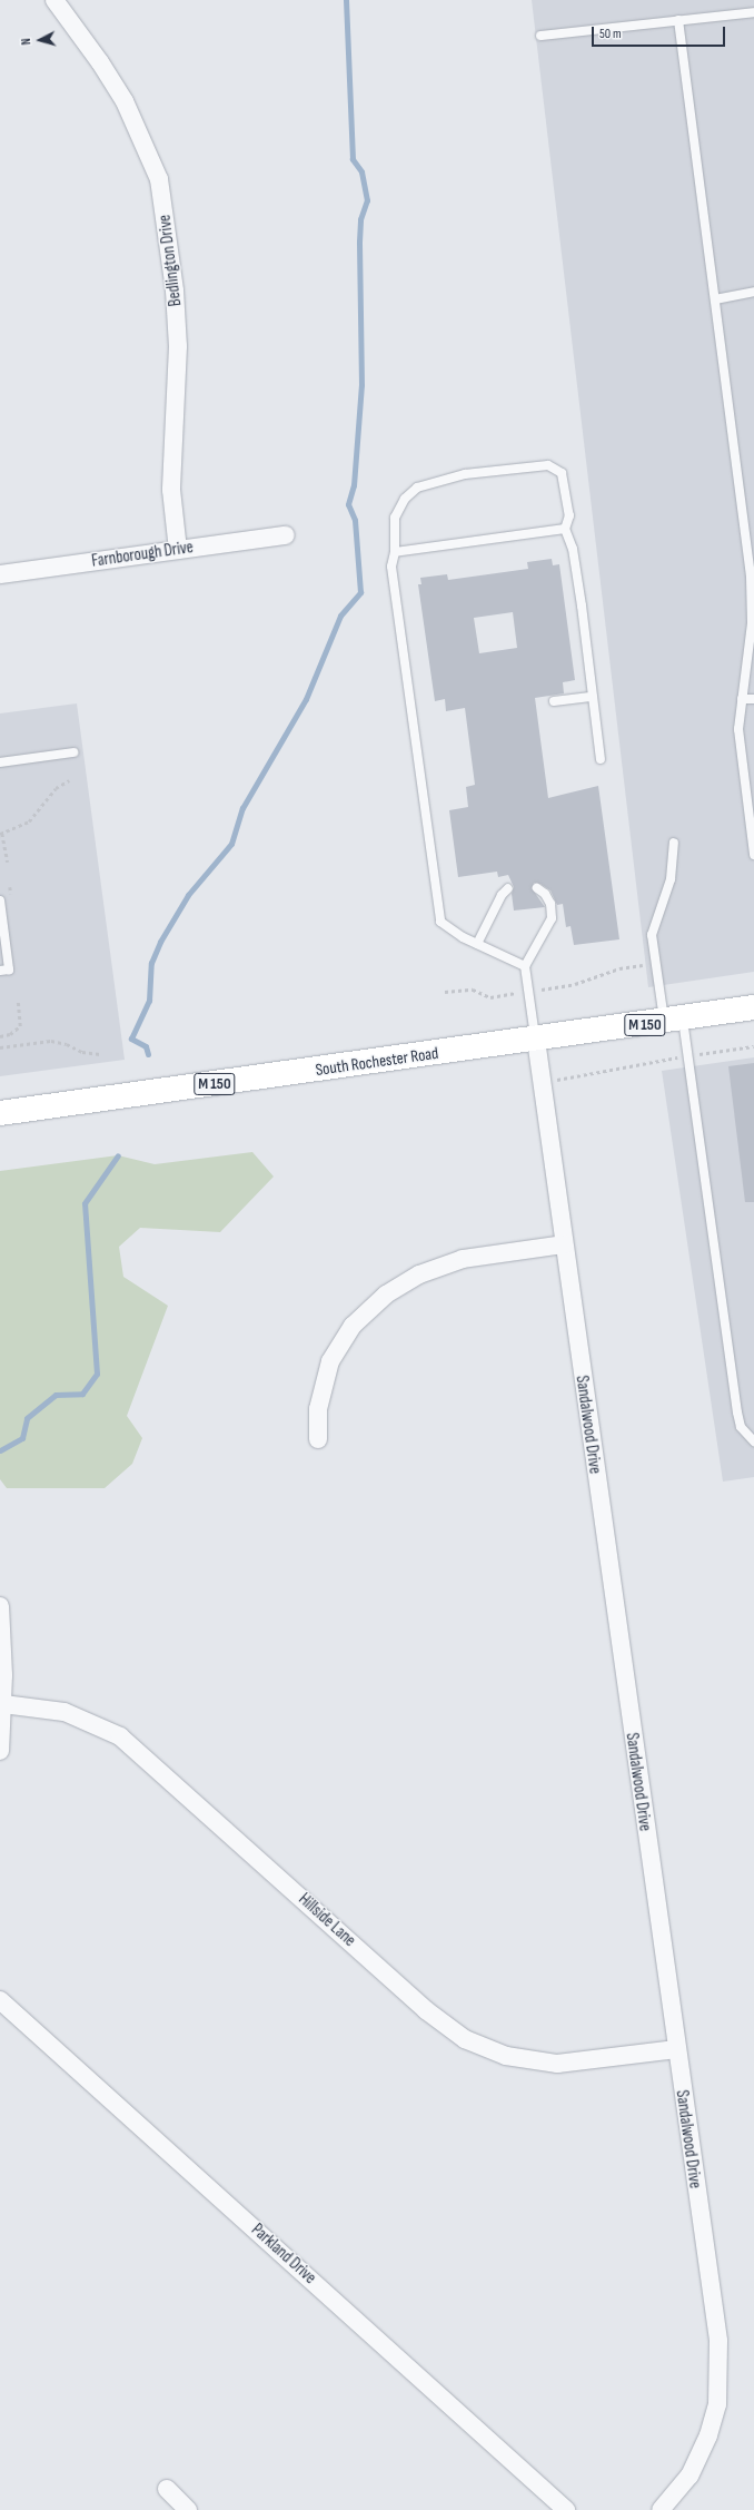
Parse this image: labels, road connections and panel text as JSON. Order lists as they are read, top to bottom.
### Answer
{
  "streets": {
    "main road": ["M 150", "South Rochester Road"],
    "street": [
      "Bedlington Drive",
      "Farnborough Drive",
      "Sandalwood Drive",
      "Hillside Lane",
      "Parkland Drive"
    ]
  },
  "crossings": [
    ["Bedlington Drive", "Farnborough Drive"],
    ["South Rochester Road", "Sandalwood Drive"],
    ["Sandalwood Drive", "Hillside Lane"]
  ],
  "scale_bar": "50 m",
  "north": "left"
}
